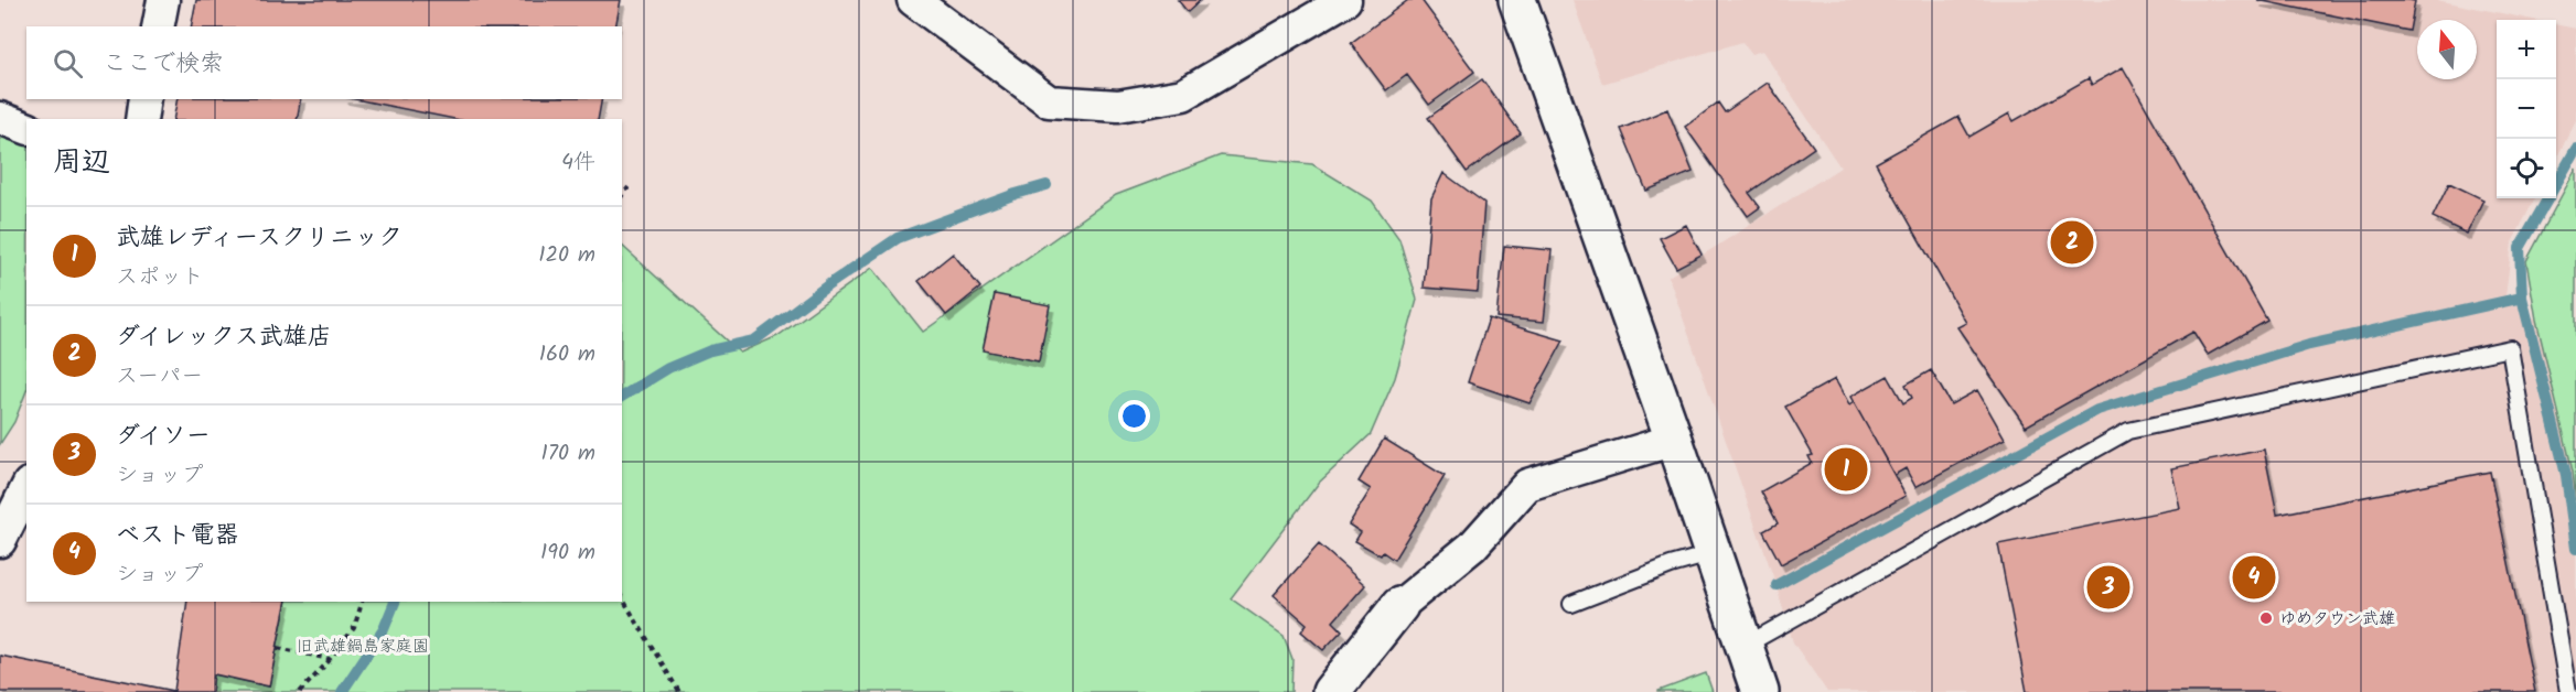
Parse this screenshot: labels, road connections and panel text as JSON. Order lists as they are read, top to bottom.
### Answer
{
  "parks": ["旧武雄鍋島家庭園"],
  "places": ["ゆめタウン武雄"],
  "north": "top",
  "page": {
    "map_buttons": ["+", "−"],
    "search": "ここで検索",
    "heading": ["周辺", "4件"],
    "list": [
      {
        "mark": "1",
        "name": "武雄レディースクリニック",
        "note": "スポット",
        "value": "120 m"
      },
      {
        "mark": "2",
        "name": "ダイレックス武雄店",
        "note": "スーパー",
        "value": "160 m"
      },
      {
        "mark": "3",
        "name": "ダイソー",
        "note": "ショップ",
        "value": "170 m"
      },
      {
        "mark": "4",
        "name": "ベスト電器",
        "note": "ショップ",
        "value": "190 m"
      }
    ],
    "pins": [
      "2",
      "1",
      "4",
      "3"
    ]
  }
}
